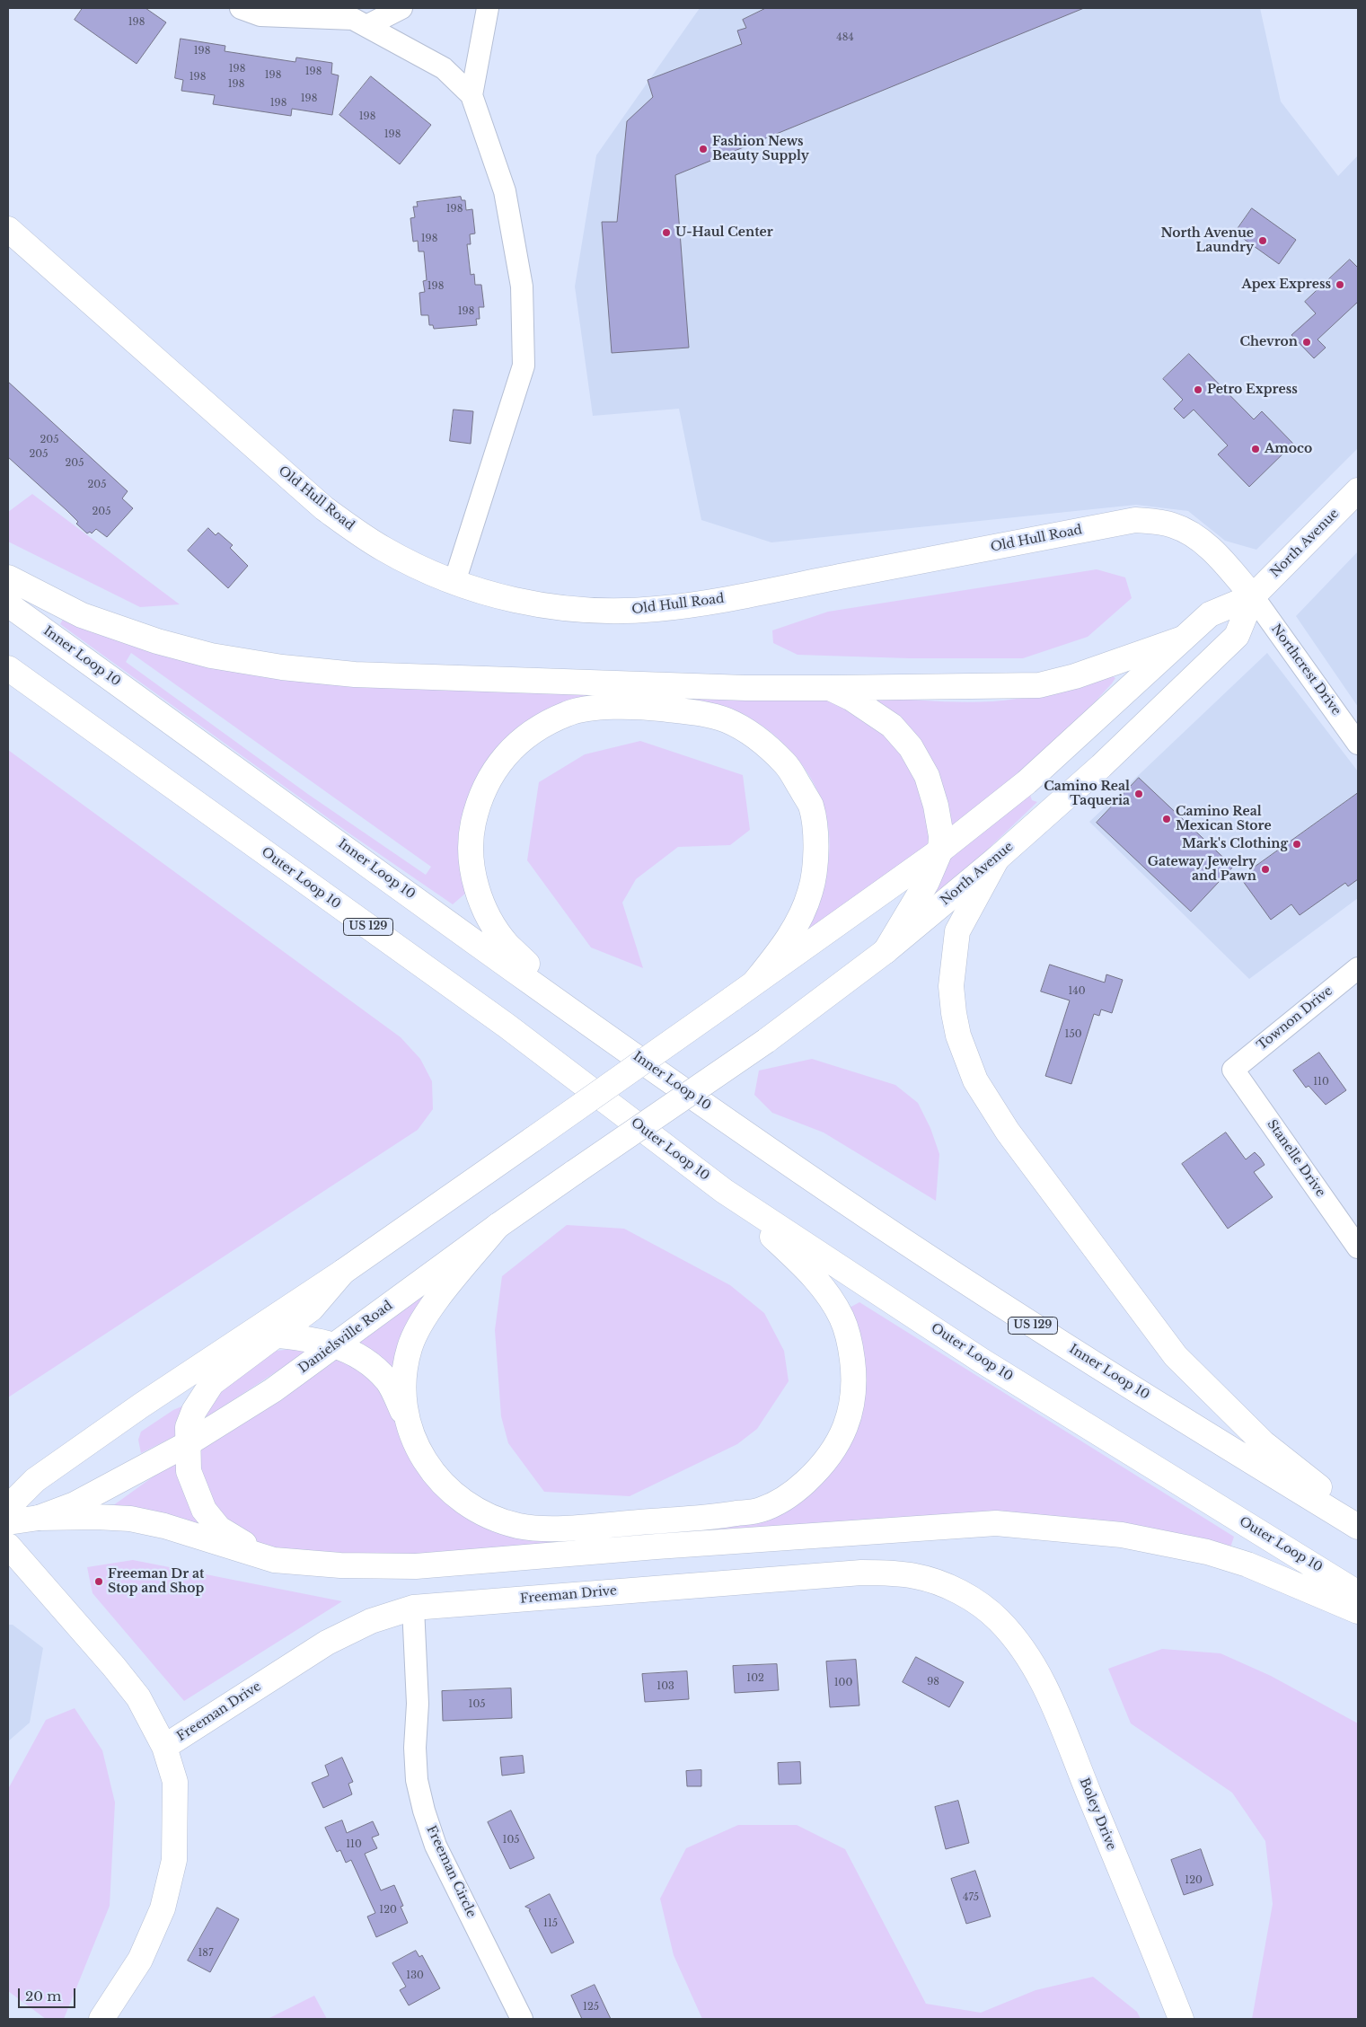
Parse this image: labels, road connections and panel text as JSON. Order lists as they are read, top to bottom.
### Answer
{
  "streets": {
    "main road": [
      "Old Hull Road",
      "North Avenue",
      "Inner Loop 10",
      "Outer Loop 10",
      "US 129",
      "Danielsville Road",
      "Freeman Drive",
      "Boley Drive"
    ],
    "street": [
      "Northcrest Drive",
      "Townon Drive",
      "Stanelle Drive",
      "Freeman Circle"
    ]
  },
  "crossings": [
    ["Old Hull Road", "North Avenue"],
    ["Old Hull Road", "Northcrest Drive"],
    ["North Avenue", "Northcrest Drive"],
    ["North Avenue", "Danielsville Road"],
    ["Townon Drive", "Stanelle Drive"],
    ["Freeman Drive", "Boley Drive"],
    ["Freeman Drive", "Freeman Circle"]
  ],
  "places": [
    "Fashion News Beauty Supply",
    "U-Haul Center",
    "North Avenue Laundry",
    "Apex Express",
    "Chevron",
    "Petro Express",
    "Amoco",
    "Camino Real Taqueria",
    "Camino Real Mexican Store",
    "Mark's Clothing",
    "Gateway Jewelry and Pawn",
    "Freeman Dr at Stop and Shop"
  ],
  "house_numbers": [
    "198",
    "484",
    "198",
    "198",
    "198",
    "198",
    "198",
    "198",
    "198",
    "198",
    "198",
    "198",
    "198",
    "198",
    "198",
    "198",
    "205",
    "205",
    "205",
    "205",
    "205",
    "140",
    "150",
    "110",
    "102",
    "98",
    "100",
    "103",
    "105",
    "105",
    "110",
    "120",
    "475",
    "120",
    "115",
    "187",
    "130",
    "125"
  ],
  "scale_bar": "20 m"
}
